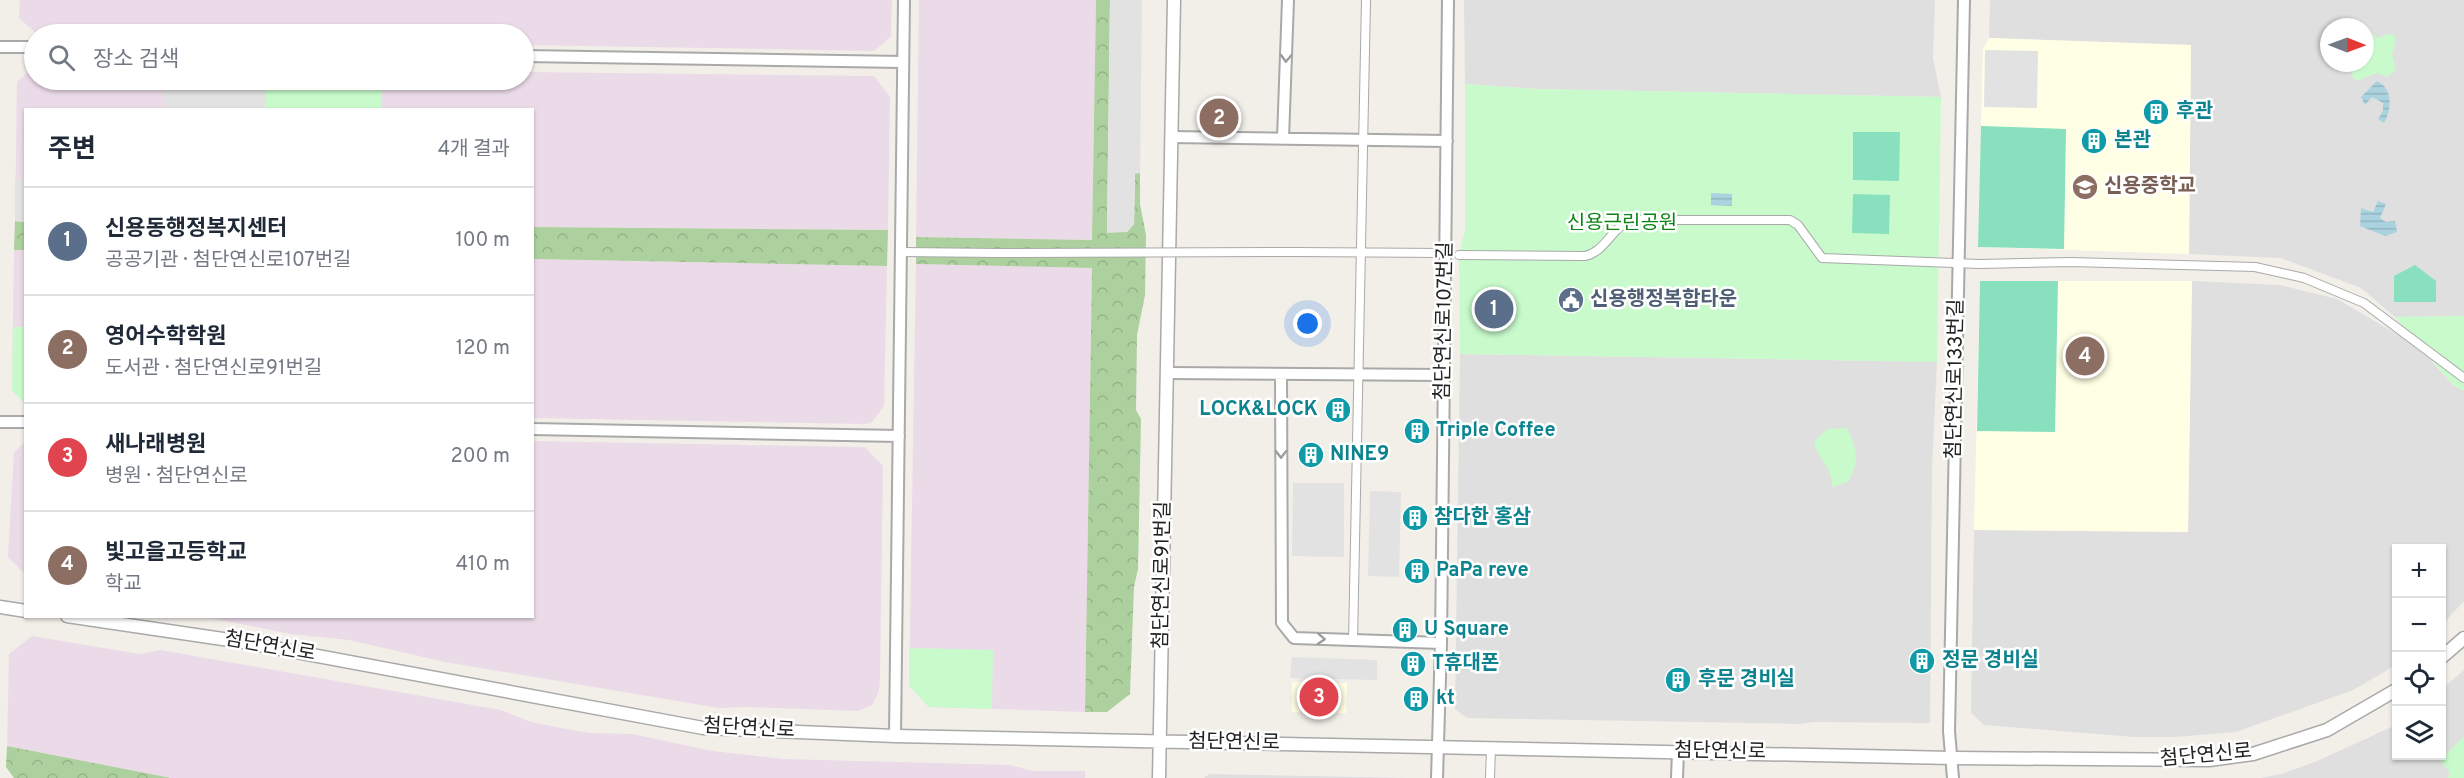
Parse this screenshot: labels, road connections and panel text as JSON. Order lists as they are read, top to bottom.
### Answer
{
  "streets": {
    "street": [
      "첨단연신로107번길",
      "첨단연신로133번길",
      "첨단연신로91번길",
      "첨단연신로"
    ]
  },
  "crossings": [
    ["첨단연신로107번길", "첨단연신로"],
    ["첨단연신로133번길", "첨단연신로"],
    ["첨단연신로91번길", "첨단연신로"]
  ],
  "parks": ["신용근린공원"],
  "places": {
    "building": [
      "후관",
      "본관",
      "LOCK&LOCK",
      "Triple Coffee",
      "NINE9",
      "참다한 홍삼",
      "PaPa reve",
      "U Square",
      "정문 경비실",
      "T휴대폰",
      "후문 경비실",
      "kt"
    ],
    "school or university": ["신용중학교"],
    "public building": ["신용행정복합타운"]
  },
  "north": "right",
  "page": {
    "search": "장소 검색",
    "pins": [
      "2",
      "1",
      "4",
      "3"
    ],
    "heading": ["주변", "4개 결과"],
    "list": [
      {
        "mark": "1",
        "name": "신용동행정복지센터",
        "note": "공공기관 · 첨단연신로107번길",
        "value": "100 m"
      },
      {
        "mark": "2",
        "name": "영어수학학원",
        "note": "도서관 · 첨단연신로91번길",
        "value": "120 m"
      },
      {
        "mark": "3",
        "name": "새나래병원",
        "note": "병원 · 첨단연신로",
        "value": "200 m"
      },
      {
        "mark": "4",
        "name": "빛고을고등학교",
        "note": "학교",
        "value": "410 m"
      }
    ],
    "map_buttons": ["+", "−"]
  }
}
